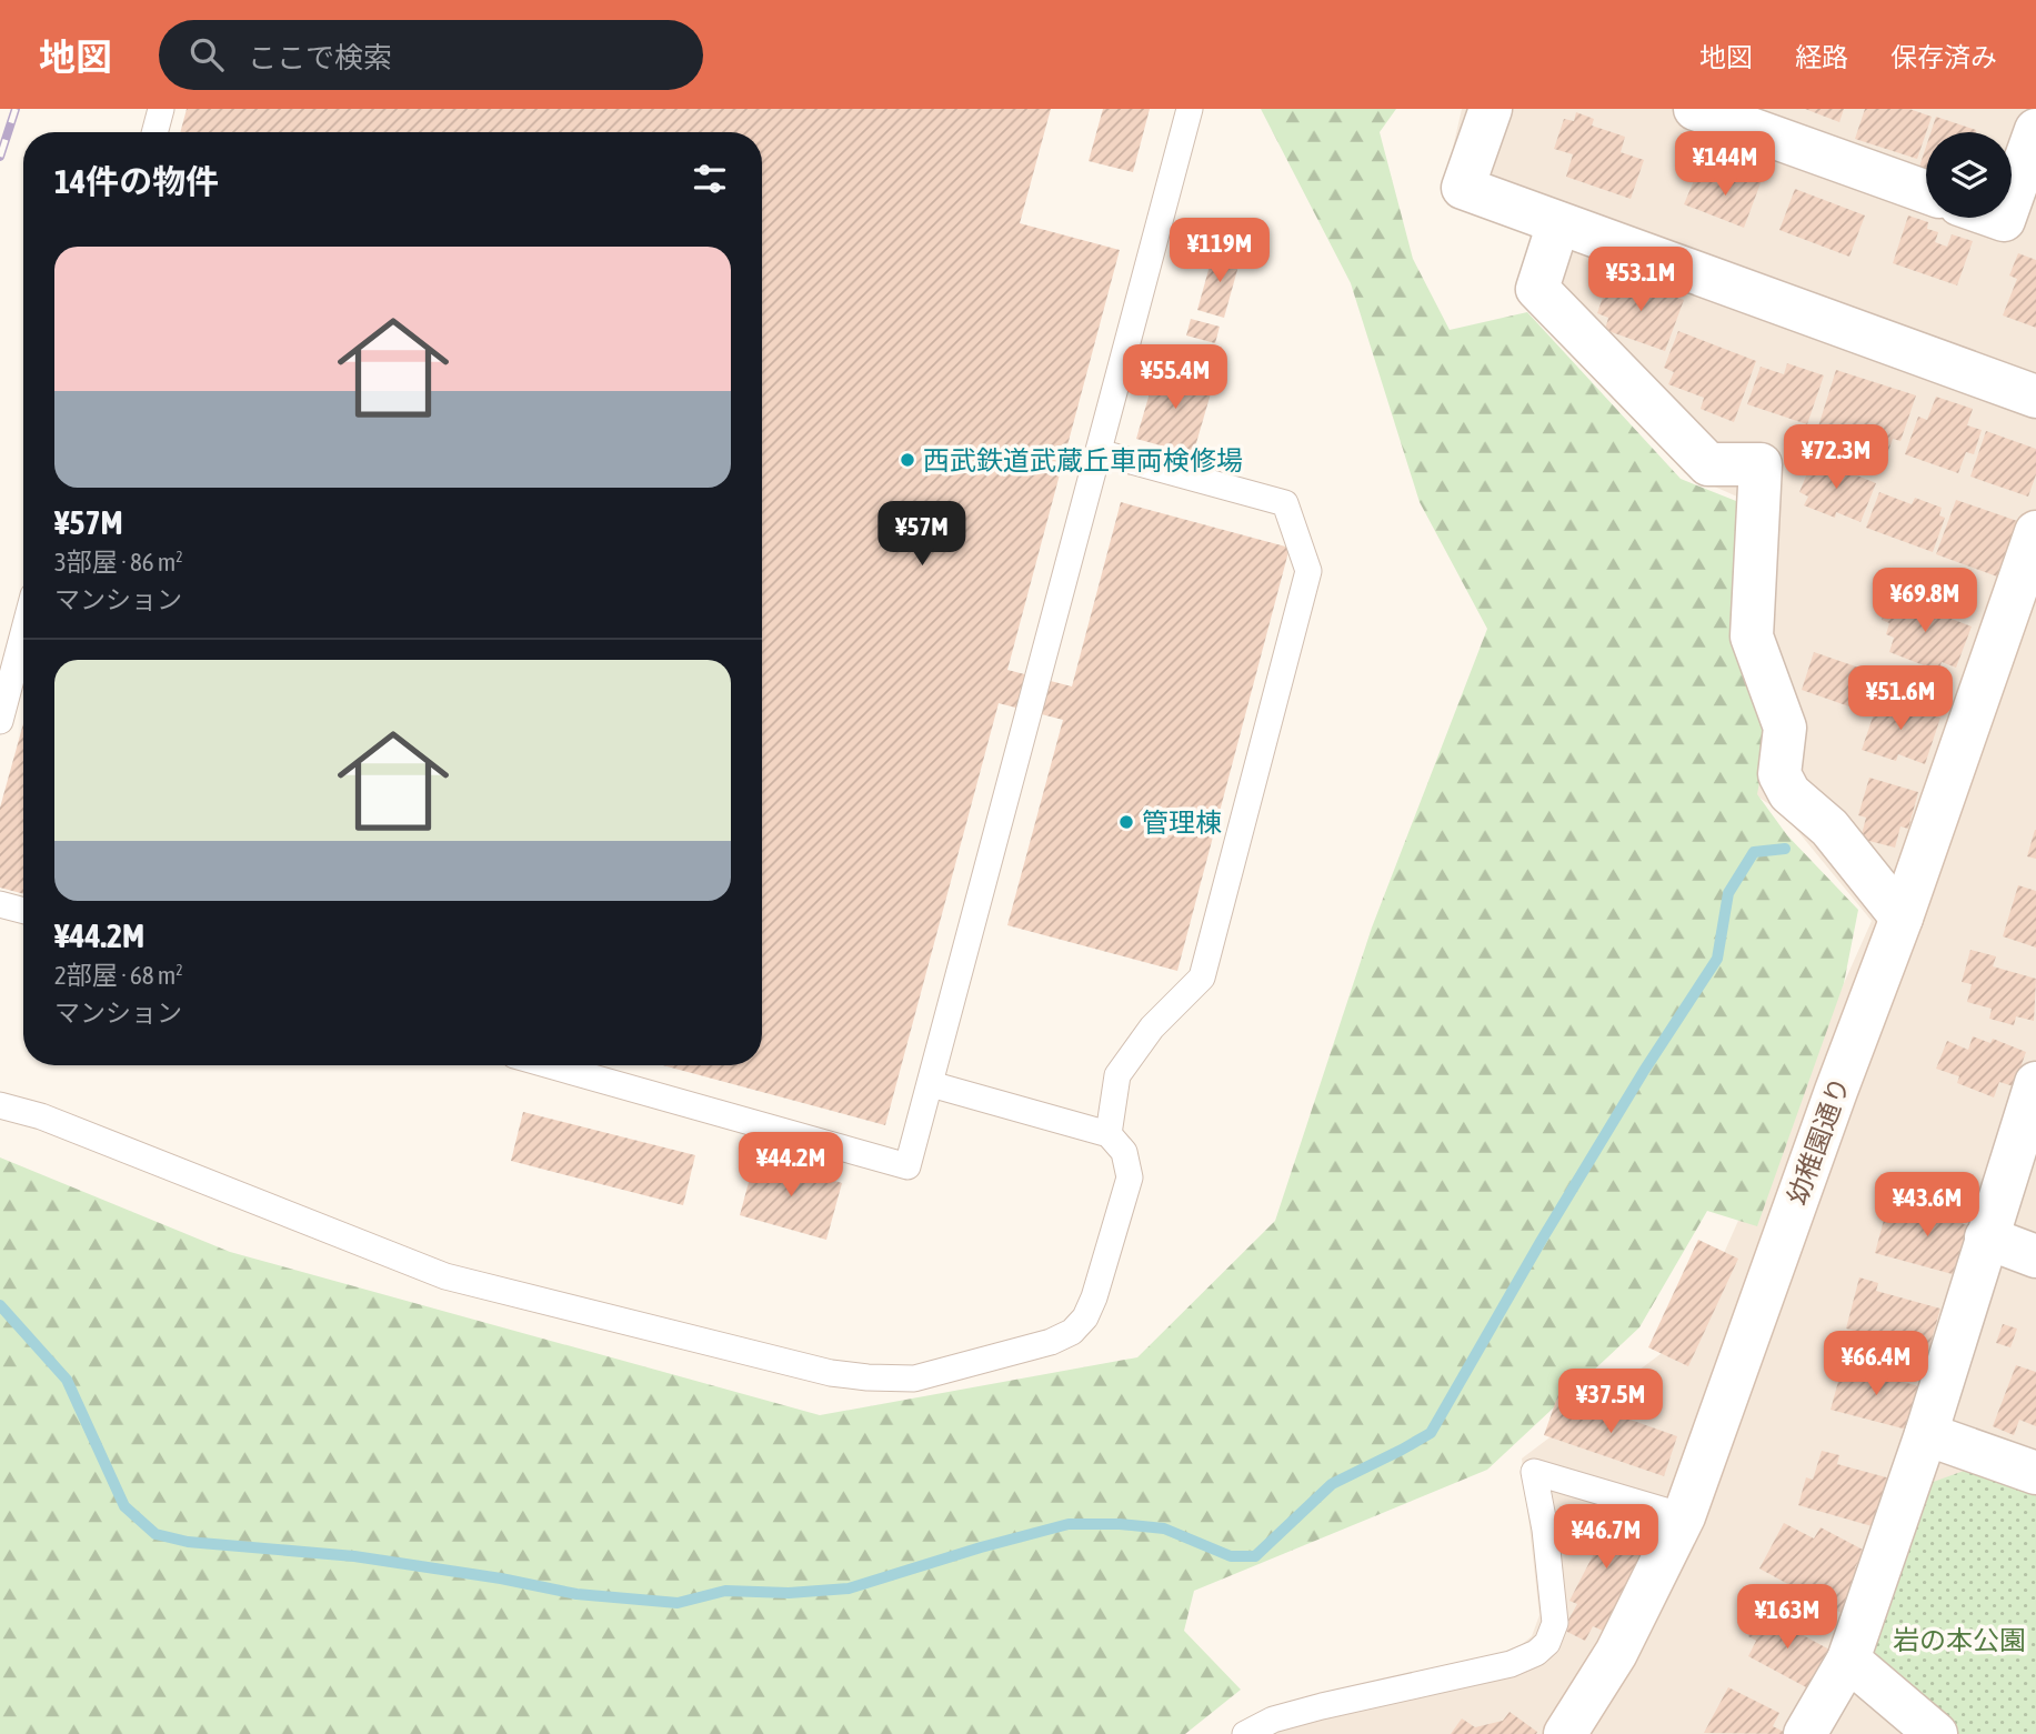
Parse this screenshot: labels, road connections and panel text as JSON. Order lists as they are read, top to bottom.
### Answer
{
  "streets": {
    "street": ["幼稚園通り"]
  },
  "parks": ["岩の本公園"],
  "places": ["西武鉄道武蔵丘車両検修場", "管理棟"],
  "page": {
    "header": "地図",
    "search": "ここで検索",
    "nav": ["地図", "経路", "保存済み"],
    "price": [
      "¥144M",
      "¥119M",
      "¥53.1M",
      "¥55.4M",
      "¥72.3M",
      "¥57M",
      "¥69.8M",
      "¥51.6M",
      "¥44.2M",
      "¥43.6M",
      "¥66.4M",
      "¥37.5M",
      "¥46.7M",
      "¥163M"
    ],
    "heading": "14件の物件",
    "list": [
      {
        "name": "¥57M",
        "note": "3部屋 · 86 m² · マンション"
      },
      {
        "name": "¥44.2M",
        "note": "2部屋 · 68 m² · マンション"
      }
    ]
  }
}
